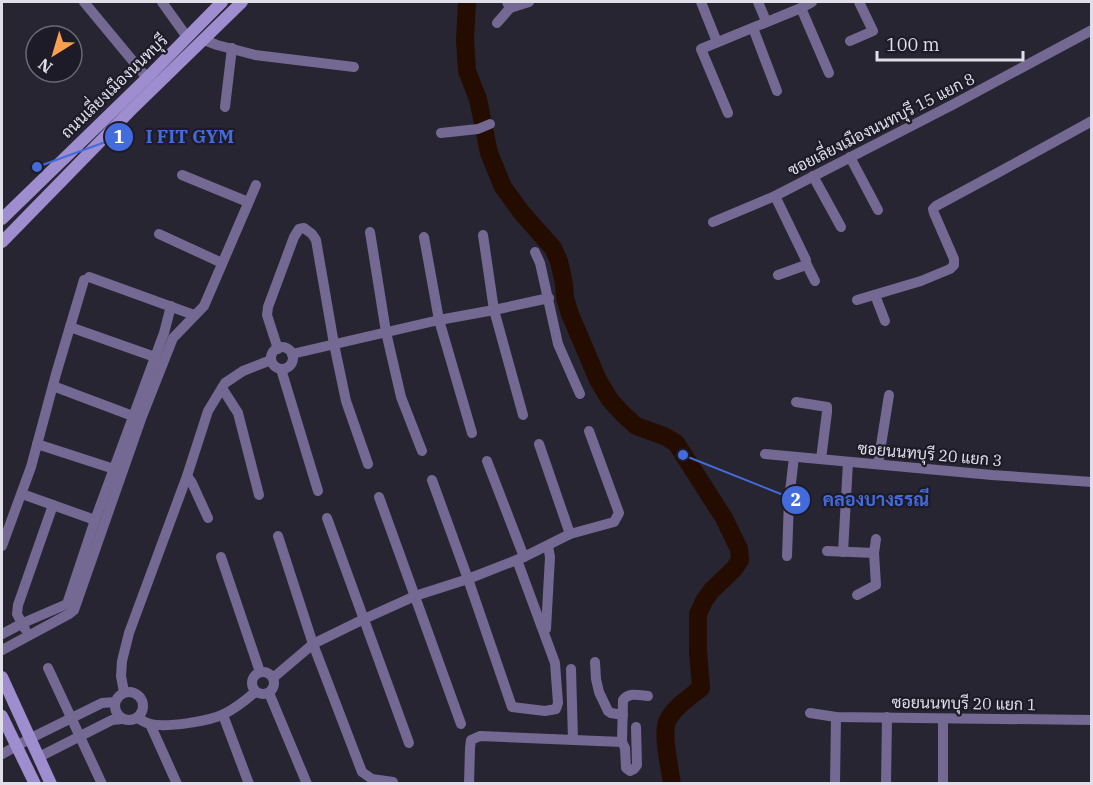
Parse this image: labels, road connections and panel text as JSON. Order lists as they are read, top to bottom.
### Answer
{
  "streets": {
    "main road": ["ถนนเลี่ยงเมืองนนทบุรี"],
    "street": ["ซอยเลี่ยงเมืองนนทบุรี 15 แยก 8", "ซอยนนทบุรี 20 แยก 3", "ซอยนนทบุรี 20 แยก 1"]
  },
  "places": ["I FIT GYM", "คลองบางธรณี"],
  "scale_bar": "100 m",
  "north": "bottom left"
}
